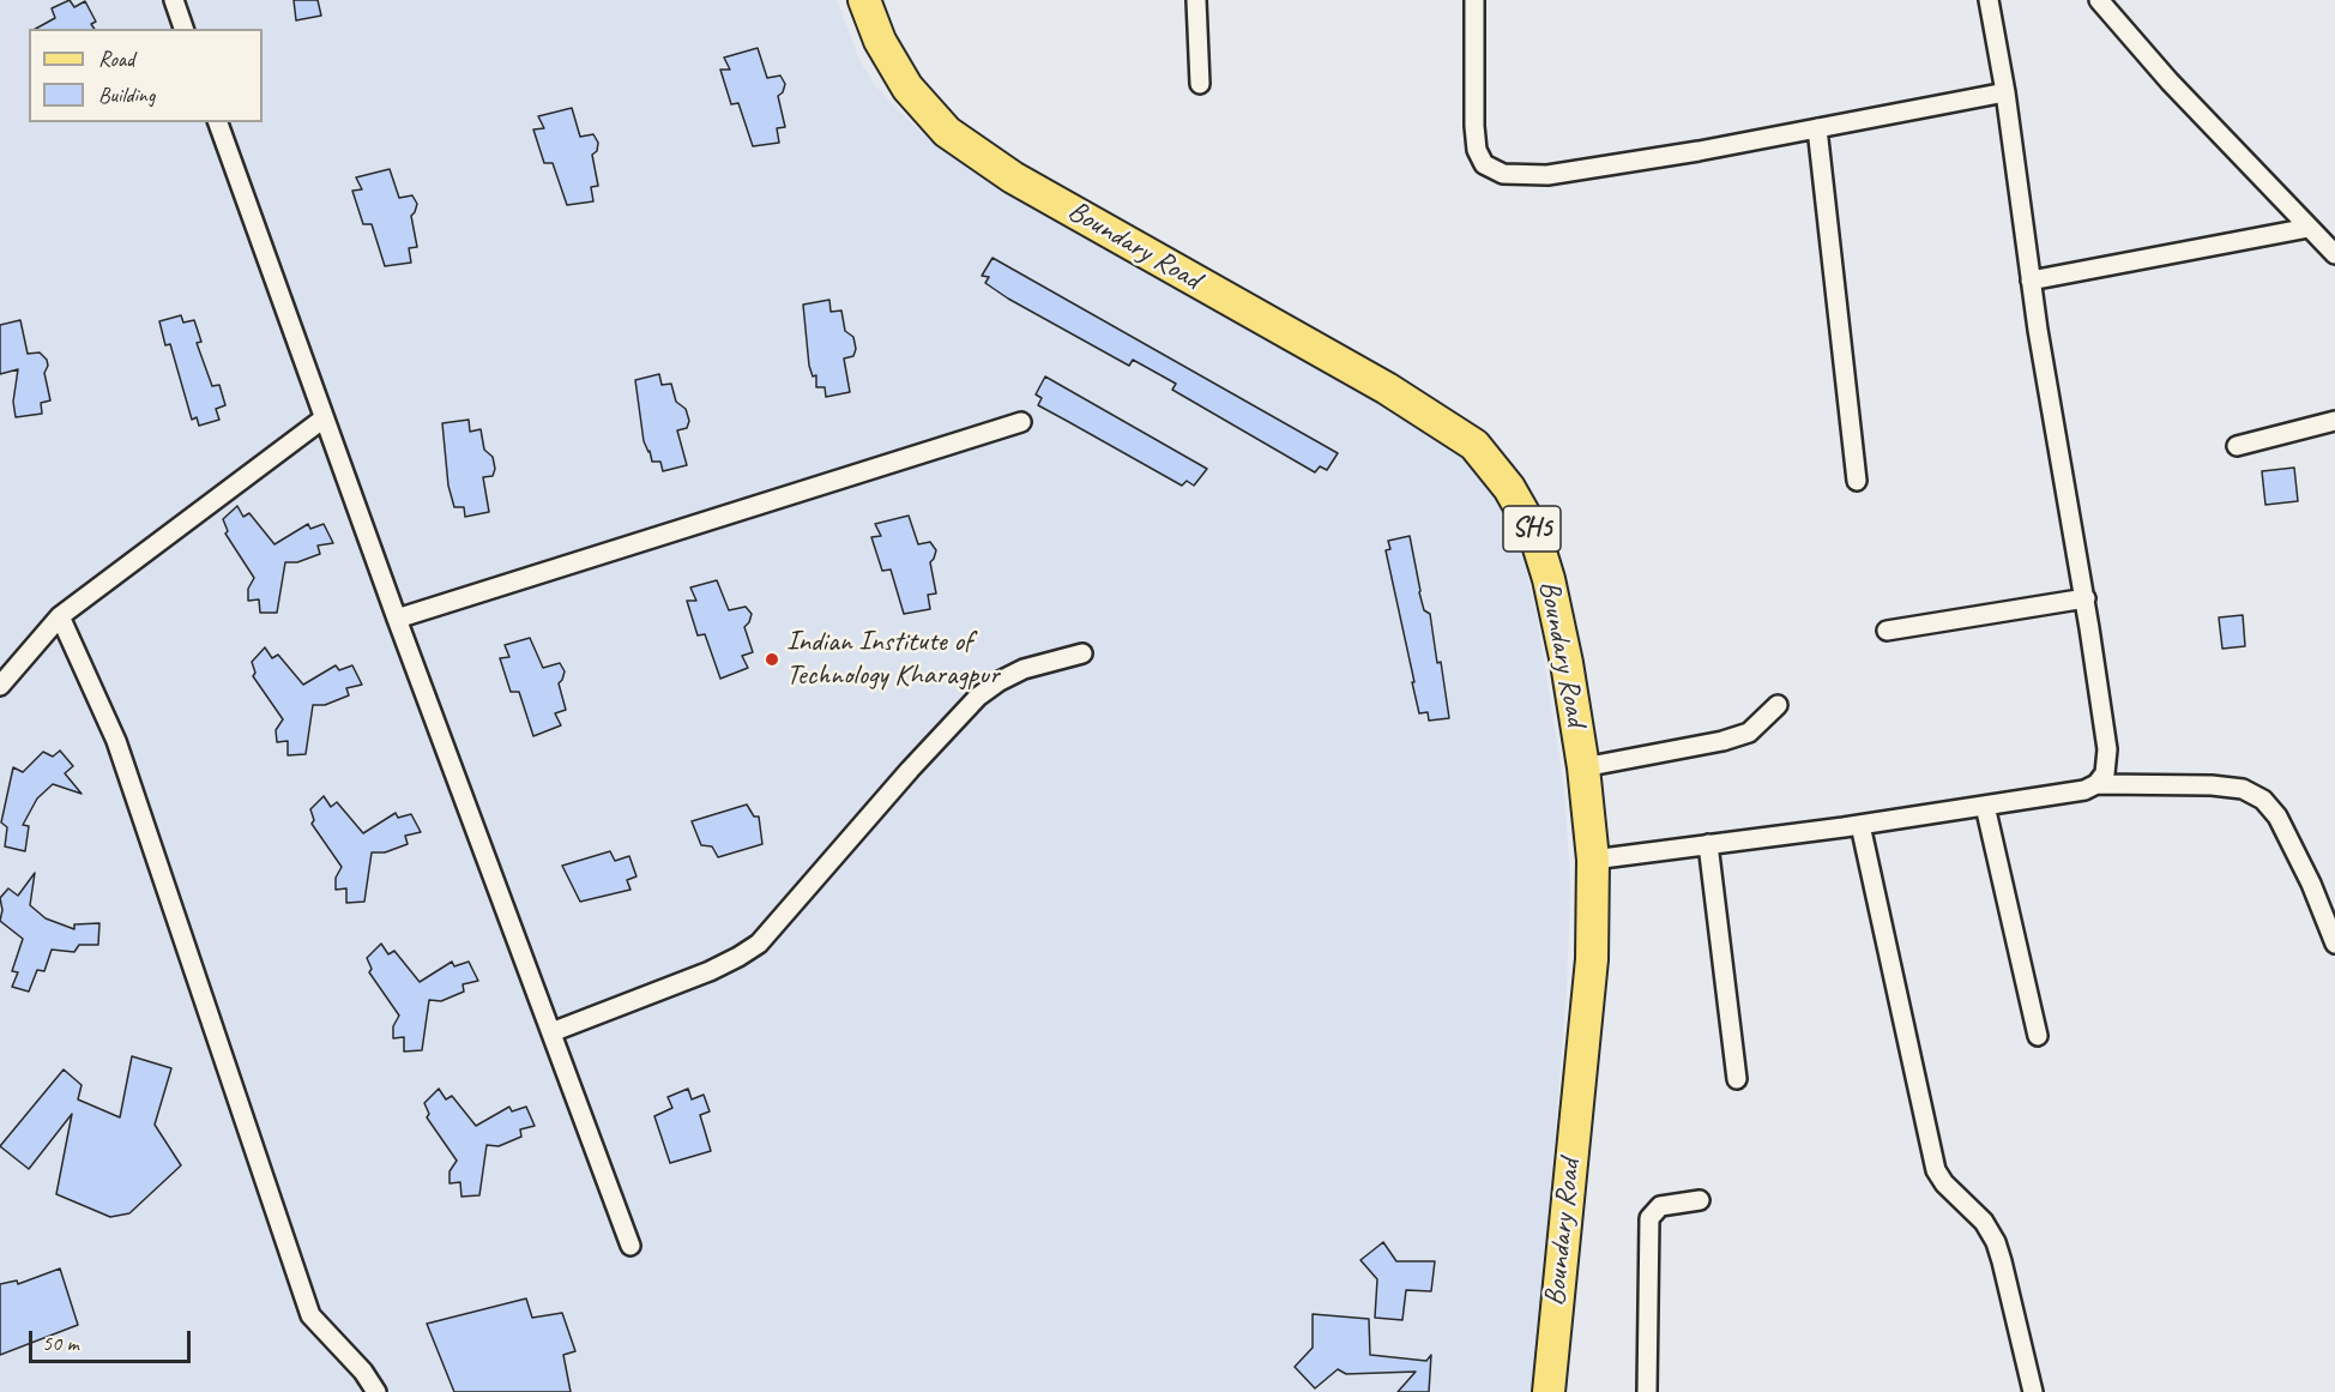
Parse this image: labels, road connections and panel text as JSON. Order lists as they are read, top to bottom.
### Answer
{
  "streets": {
    "main road": ["Boundary Road", "SH5"]
  },
  "places": ["Indian Institute of Technology Kharagpur"],
  "legend": ["Road", "Building"],
  "scale_bar": "50 m"
}
